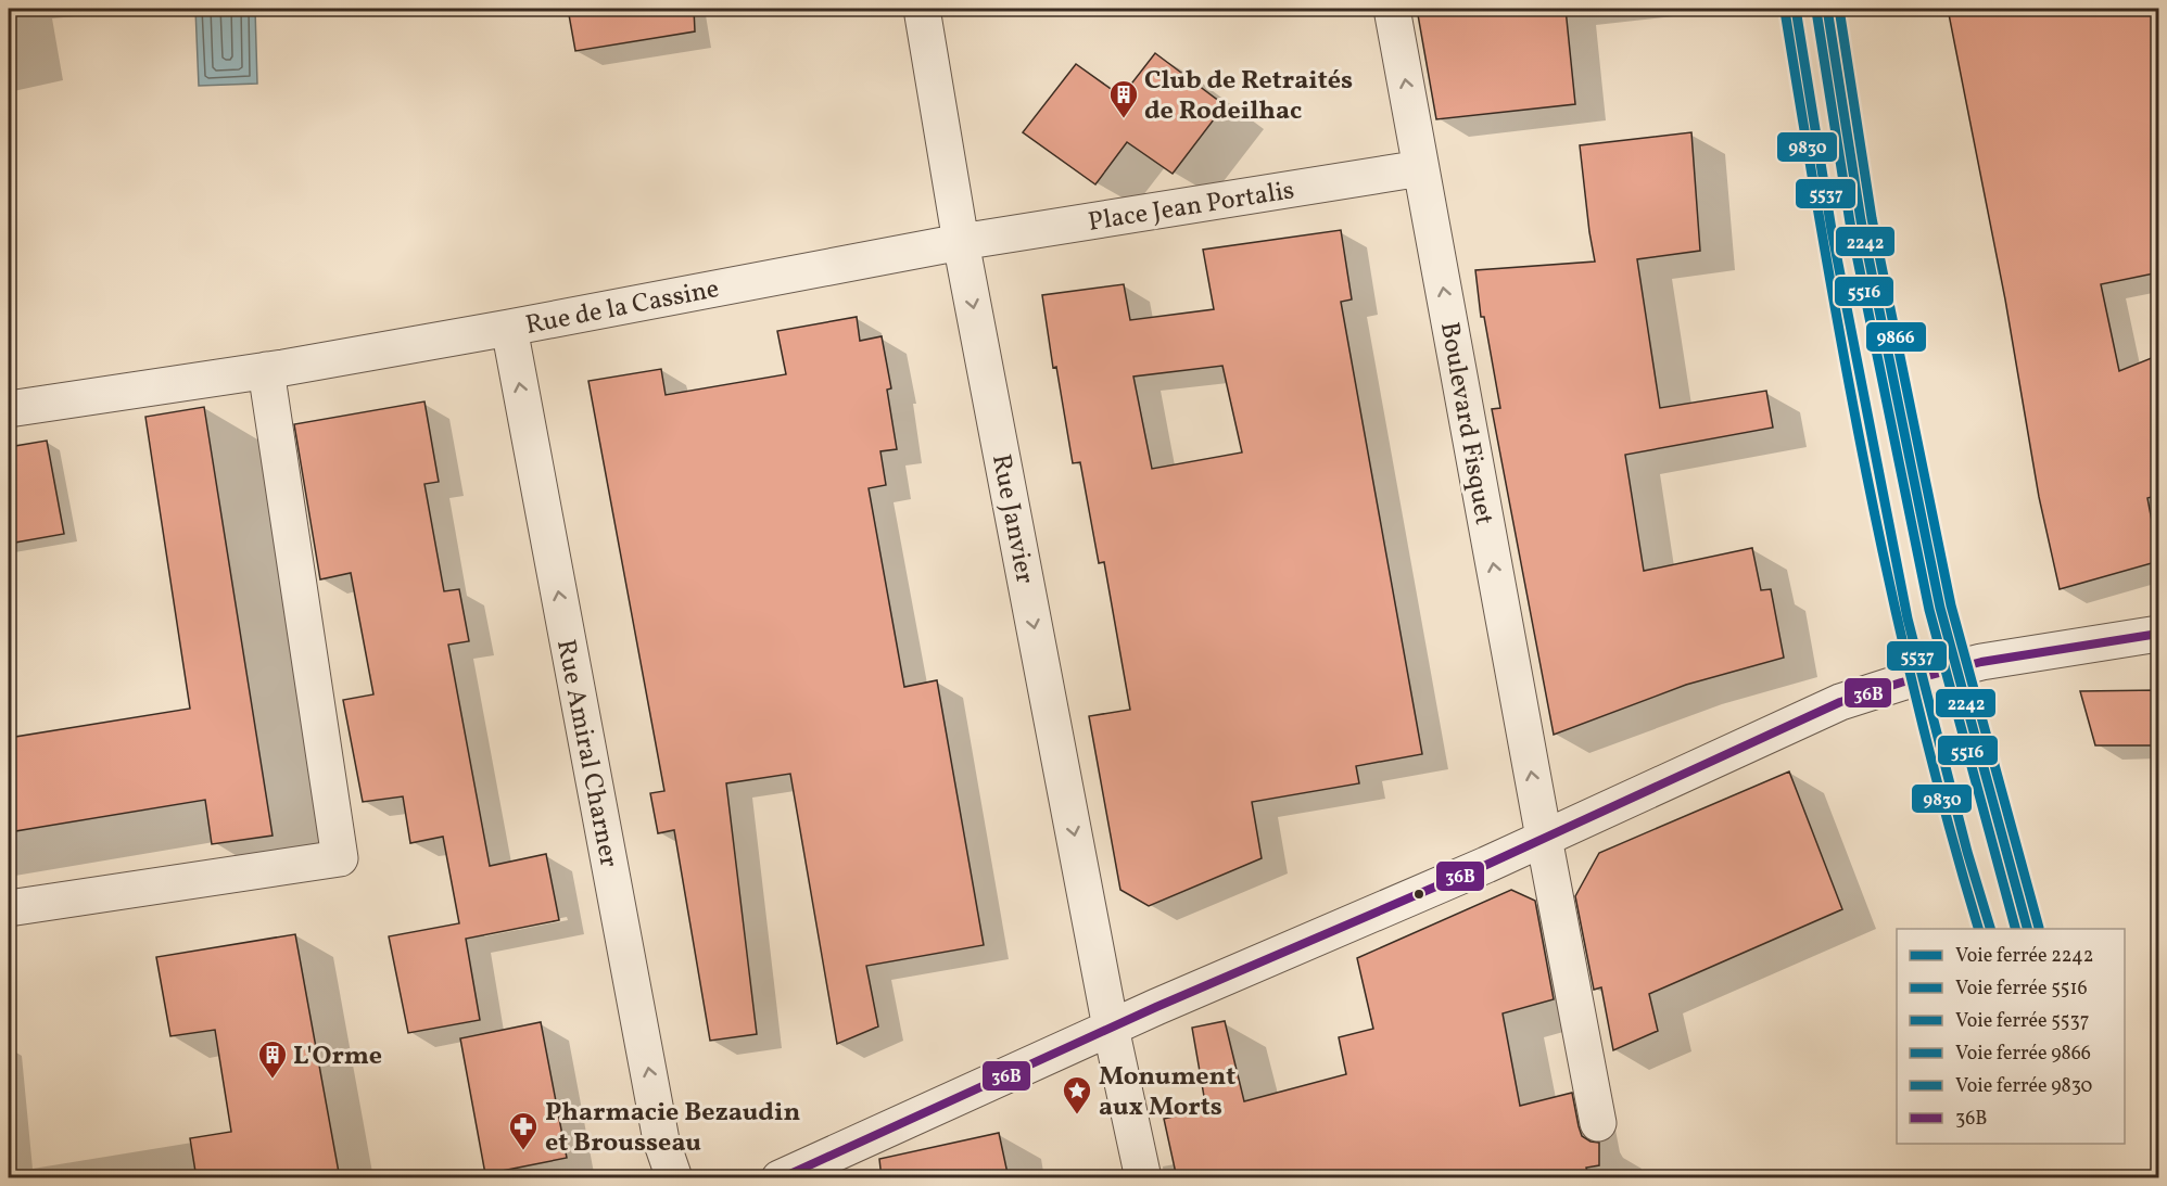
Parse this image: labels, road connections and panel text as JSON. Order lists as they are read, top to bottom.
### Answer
{
  "streets": {
    "street": [
      "Place Jean Portalis",
      "Rue de la Cassine",
      "Boulevard Fisquet",
      "Rue Janvier",
      "Rue Amiral Charner"
    ]
  },
  "crossings": [
    ["Place Jean Portalis", "Rue de la Cassine"],
    ["Place Jean Portalis", "Boulevard Fisquet"],
    ["Place Jean Portalis", "Rue Janvier"],
    ["Rue de la Cassine", "Rue Janvier"],
    ["Rue de la Cassine", "Rue Amiral Charner"]
  ],
  "one_way": ["Boulevard Fisquet", "Rue Janvier", "Rue Amiral Charner"],
  "places": {
    "building": ["Club de Retraités de Rodeilhac", "L'Orme"],
    "place": ["Monument aux Morts"],
    "pharmacy": ["Pharmacie Bezaudin et Brousseau"]
  },
  "lines": [
    "rail line 2242",
    "rail line 5537",
    "rail line 9866",
    "rail line 5516",
    "rail line 9830",
    "transit line 36B"
  ],
  "legend": [
    "Voie ferrée 2242",
    "Voie ferrée 5516",
    "Voie ferrée 5537",
    "Voie ferrée 9866",
    "Voie ferrée 9830",
    "36B"
  ]
}
